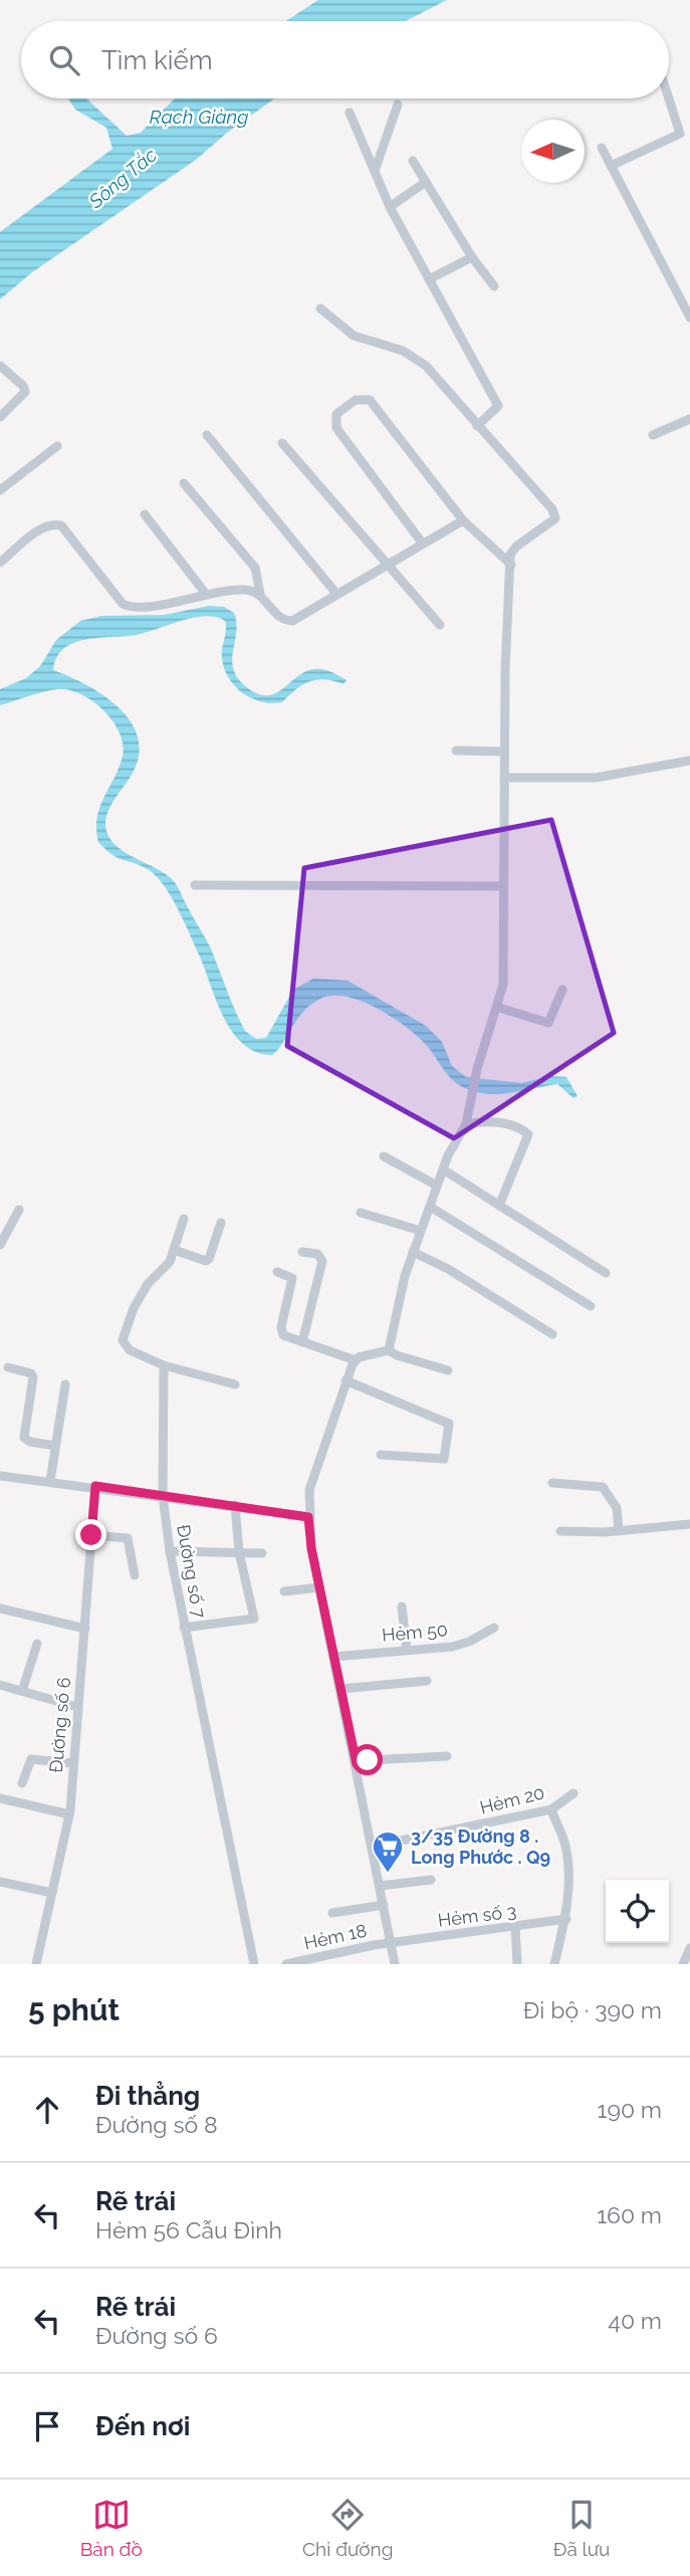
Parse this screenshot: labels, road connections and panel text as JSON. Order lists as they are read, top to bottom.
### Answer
{
  "streets": {
    "street": [
      "Đường số 7",
      "Hẻm 50",
      "Đường số 6",
      "Hẻm 20",
      "Hẻm số 3",
      "Hẻm 18"
    ]
  },
  "crossings": [
    ["Hẻm số 3", "Hẻm 18"]
  ],
  "water": ["Rạch Giàng", "Sông Tắc"],
  "places": {
    "supermarket": ["3/35 Đường 8 . Long Phước . Q9"]
  },
  "north": "left",
  "page": {
    "search": "Tìm kiếm",
    "heading": ["5 phút", "Đi bộ · 390 m"],
    "list": [
      ["Đi thẳng", "Đường số 8", "190 m"],
      ["Rẽ trái", "Hẻm 56 Cẫu Đình", "160 m"],
      ["Rẽ trái", "Đường số 6", "40 m"],
      "Đến nơi"
    ],
    "nav": ["Bản đồ", "Chỉ đường", "Đã lưu"]
  }
}
